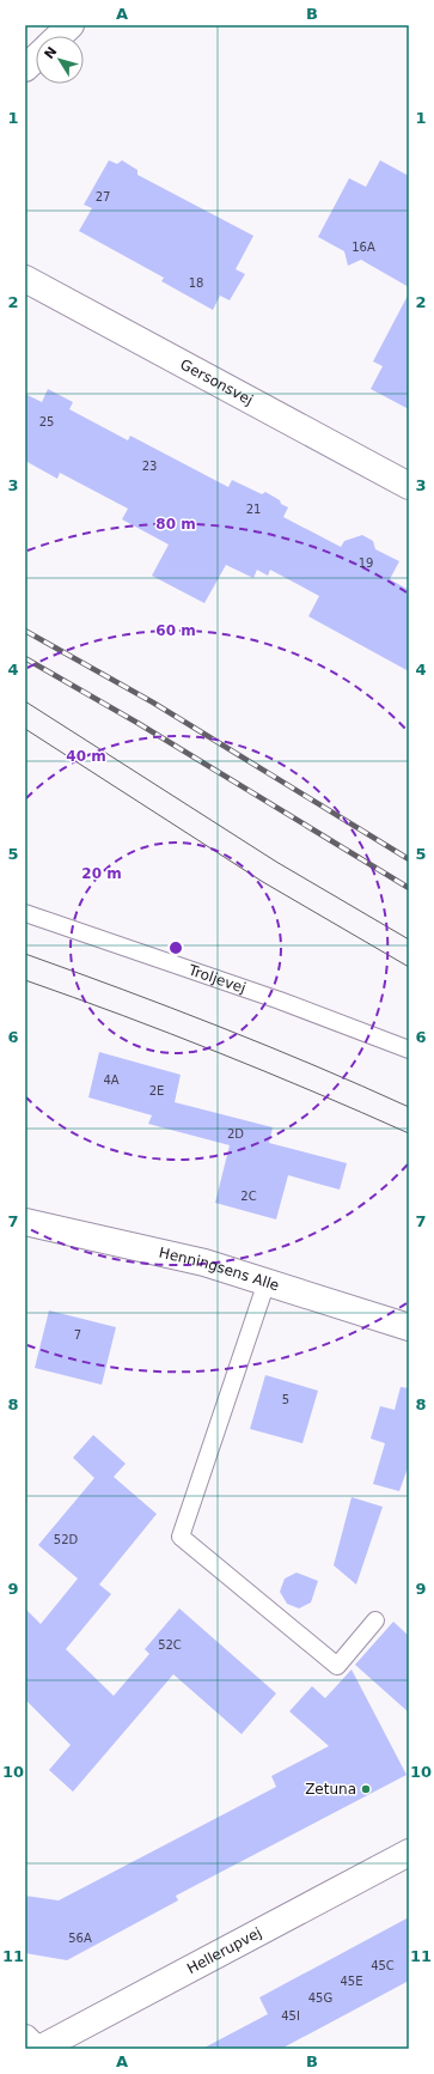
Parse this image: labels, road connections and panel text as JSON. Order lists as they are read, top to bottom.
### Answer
{
  "streets": {
    "street": ["Gersonsvej", "Henningsens Alle", "Hellerupvej"],
    "lane": ["Troljevej"]
  },
  "places": ["Zetuna"],
  "house_numbers": [
    "27",
    "16A",
    "18",
    "25",
    "23",
    "21",
    "19",
    "4A",
    "2E",
    "2D",
    "2C",
    "7",
    "5",
    "52D",
    "52C",
    "56A",
    "45C",
    "45E",
    "45G",
    "45I"
  ],
  "north": "top left",
  "grid": {
    "columns": ["A", "B"],
    "rows": [
      "1",
      "2",
      "3",
      "4",
      "5",
      "6",
      "7",
      "8",
      "9",
      "10",
      "11"
    ]
  },
  "rings": [
    "80 m",
    "60 m",
    "40 m",
    "20 m"
  ]
}
